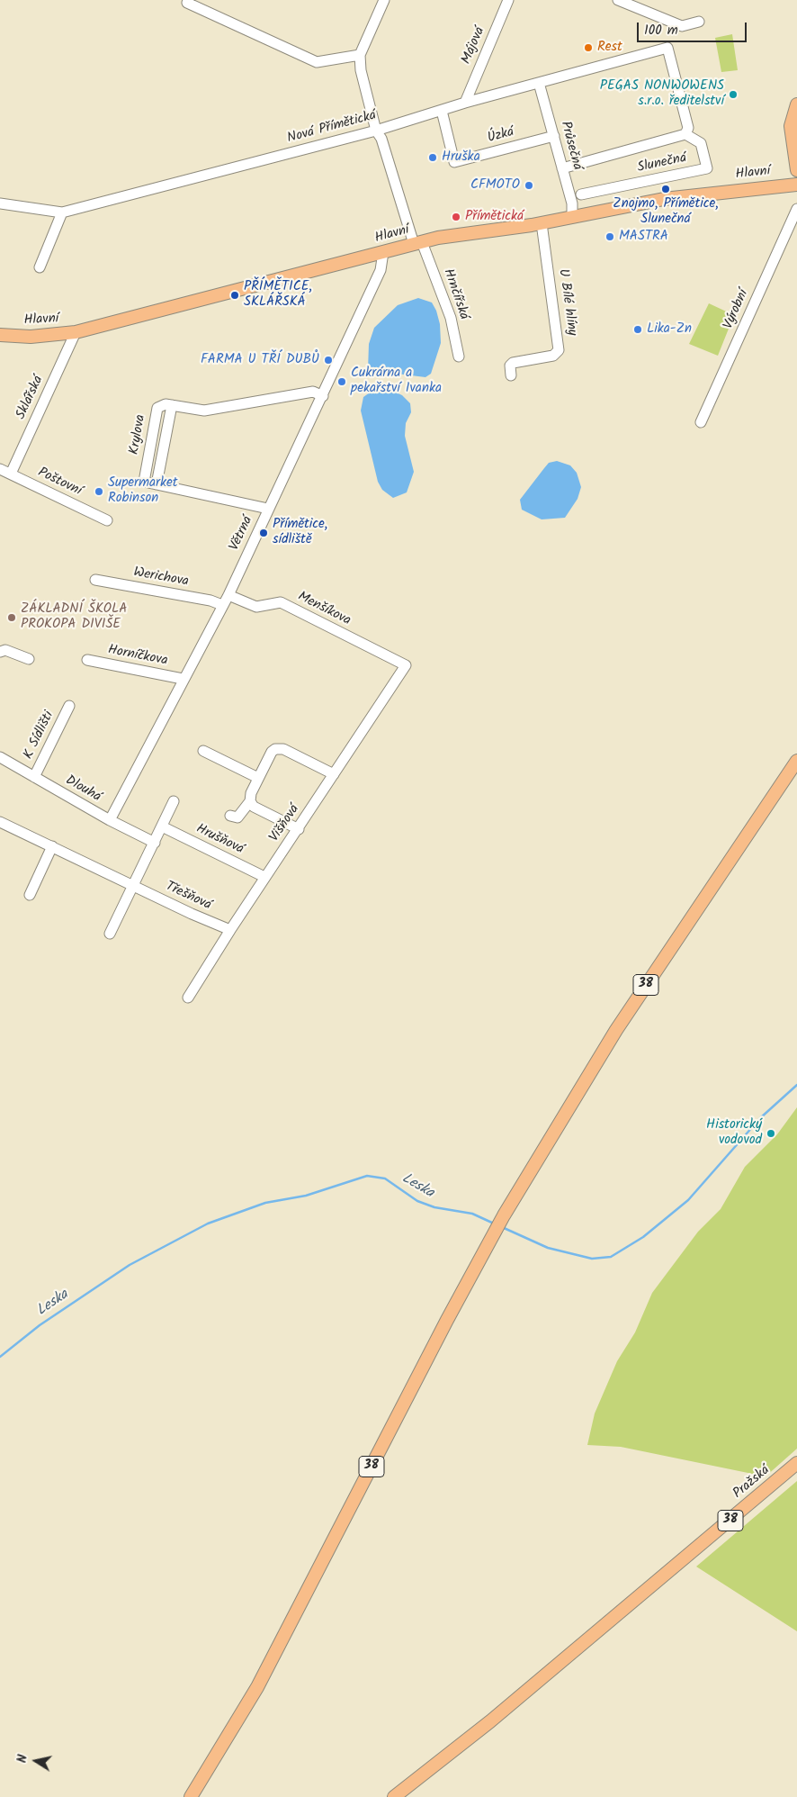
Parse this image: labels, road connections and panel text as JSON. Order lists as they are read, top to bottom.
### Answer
{
  "streets": {
    "main road": ["Hlavní", "38", "Pražská"],
    "street": [
      "Májová",
      "Nová Přímětická",
      "Úzká",
      "Průsečná",
      "Slunečná",
      "Hrnčířská",
      "U Bílé hlíny",
      "Výrobní",
      "Sklářská",
      "Krylova",
      "Poštovní",
      "Větrná",
      "Werichova",
      "Menšíkova",
      "Horníčkova",
      "K Sídlišti",
      "Dlouhá",
      "Višňová",
      "Hrušňová",
      "Třešňová"
    ]
  },
  "crossings": [
    ["Májová", "Nová Přímětická"],
    ["Nová Přímětická", "Úzká"],
    ["Nová Přímětická", "Průsečná"],
    ["Nová Přímětická", "Slunečná"],
    ["Nová Přímětická", "Hrnčířská"],
    ["Úzká", "Průsečná"],
    ["Průsečná", "Slunečná"],
    ["Průsečná", "Hlavní"],
    ["Hlavní", "Hrnčířská"],
    ["Hlavní", "U Bílé hlíny"],
    ["Hlavní", "Sklářská"],
    ["Hlavní", "Větrná"],
    ["Sklářská", "Poštovní"],
    ["Krylova", "Větrná"],
    ["Větrná", "Werichova"],
    ["Větrná", "Menšíkova"],
    ["Větrná", "Horníčkova"],
    ["Větrná", "Dlouhá"],
    ["Menšíkova", "Višňová"],
    ["K Sídlišti", "Dlouhá"],
    ["Višňová", "Hrušňová"],
    ["Višňová", "Třešňová"]
  ],
  "water": ["Leska"],
  "places": [
    "Rest",
    "PEGAS NONWOWENS s.r.o. ředitelství",
    "Hruška",
    "CFMOTO",
    "Znojmo, Přímětice, Slunečná",
    "Přímětická",
    "MASTRA",
    "PŘÍMĚTICE, SKLÁŘSKÁ",
    "Lika-Zn",
    "FARMA U TŘÍ DUBŮ",
    "Cukrárna a pekařství Ivanka",
    "Supermarket Robinson",
    "Přímětice, sídliště",
    "ZÁKLADNÍ ŠKOLA PROKOPA DIVIŠE",
    "Historický vodovod"
  ],
  "scale_bar": "100 m",
  "north": "left"
}
